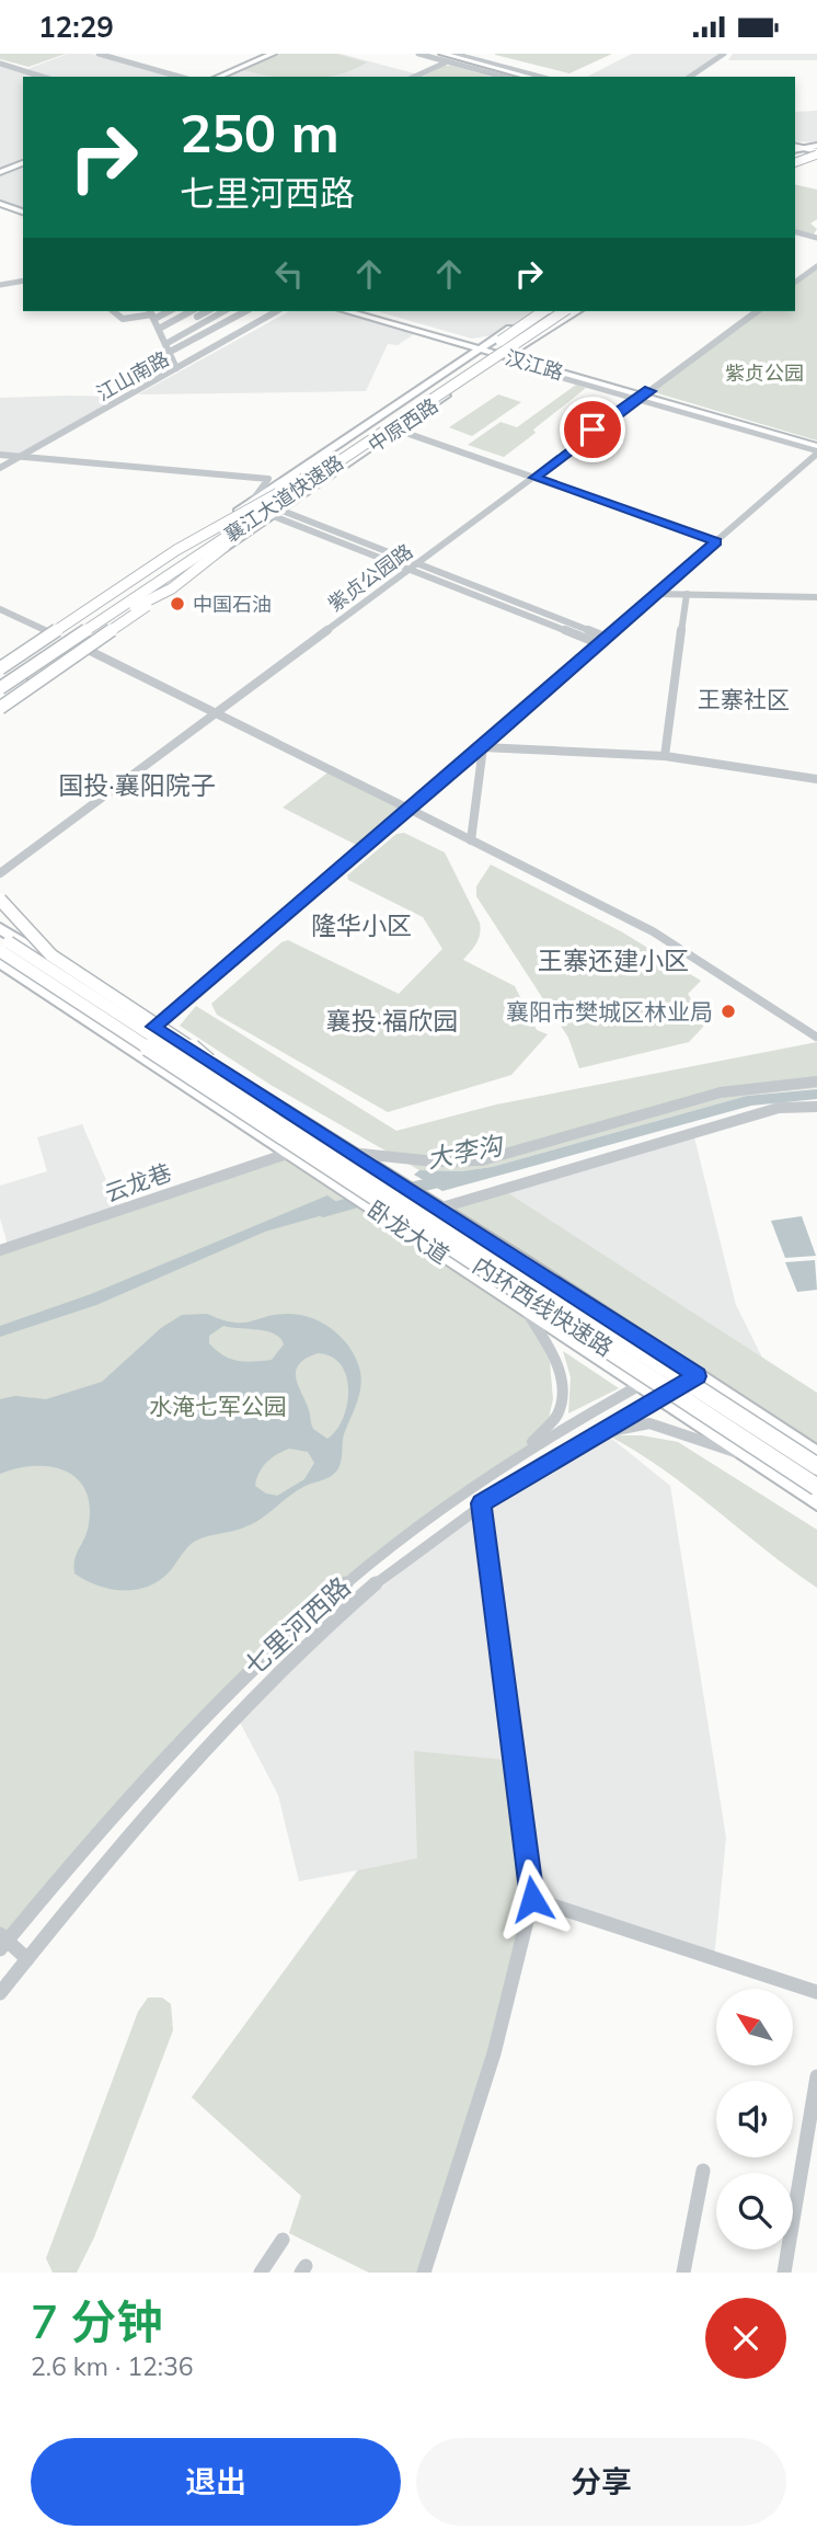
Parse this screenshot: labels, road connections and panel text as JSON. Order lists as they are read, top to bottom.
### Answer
{
  "streets": {
    "highway": ["襄江大道快速路", "卧龙大道", "内环西线快速路"],
    "main road": ["汉江路", "中原西路"],
    "street": [
      "江山南路",
      "紫贞公园路",
      "云龙巷",
      "七里河西路"
    ]
  },
  "crossings": [
    ["汉江路", "中原西路"],
    ["汉江路", "紫贞公园路"],
    ["中原西路", "襄江大道快速路"],
    ["云龙巷", "卧龙大道"],
    ["卧龙大道", "七里河西路"]
  ],
  "districts": [
    "王寨社区",
    "国投·襄阳院子",
    "隆华小区",
    "王寨还建小区",
    "襄投·福欣园"
  ],
  "water": ["大李沟"],
  "parks": ["紫贞公园", "水淹七军公园"],
  "places": ["中国石油", "襄阳市樊城区林业局"],
  "north": "top left",
  "page": {
    "status": "12:29",
    "turn": ["250 m", "七里河西路"],
    "heading": ["7 分钟", "2.6 km · 12:36"],
    "buttons": ["退出", "分享"]
  }
}
